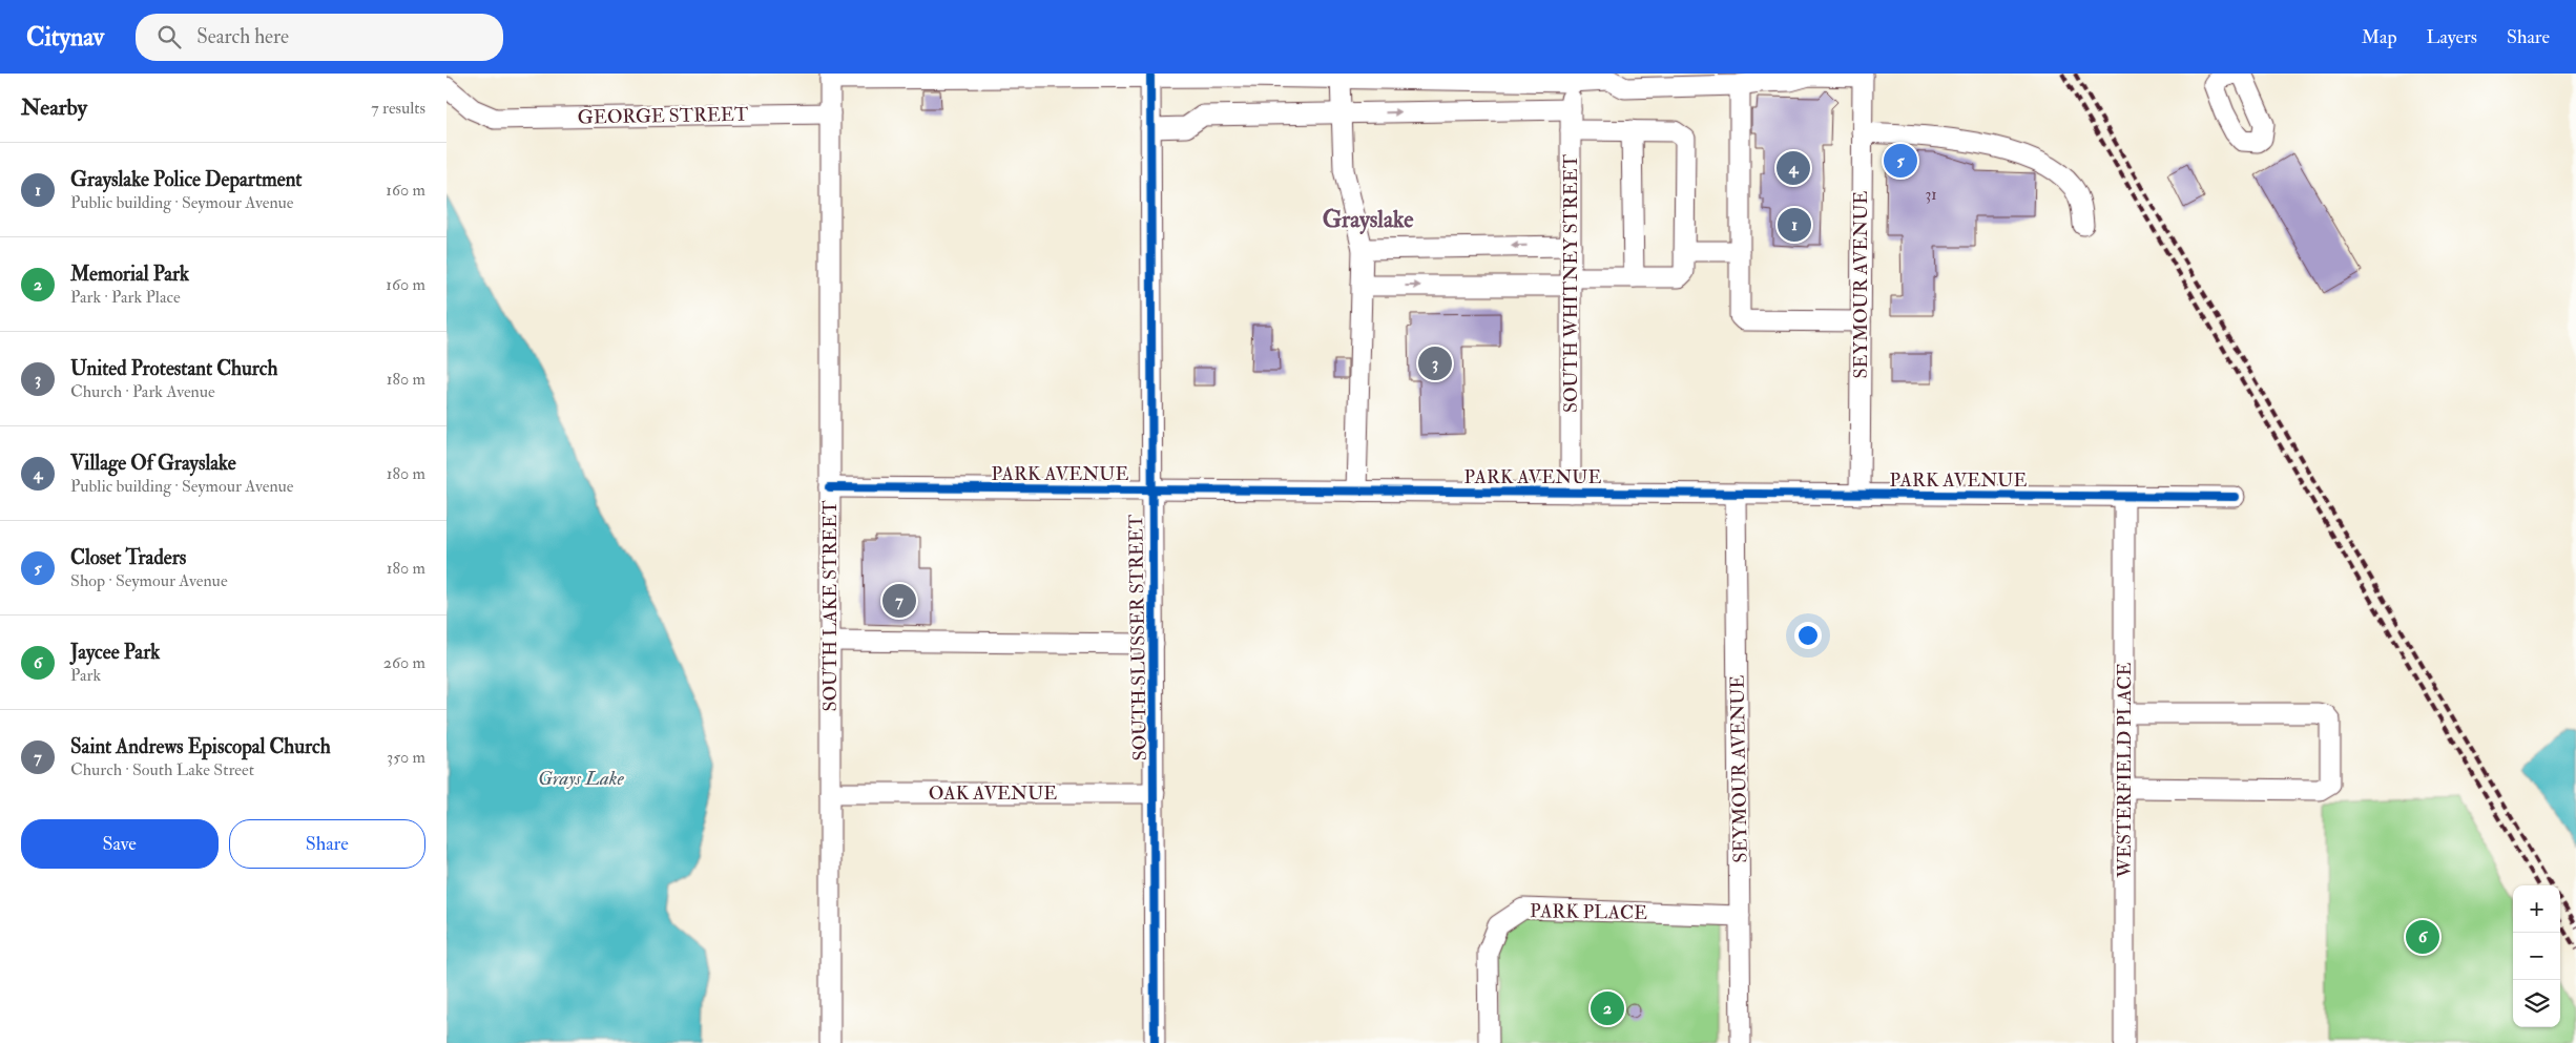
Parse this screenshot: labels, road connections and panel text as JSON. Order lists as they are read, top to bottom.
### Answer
{
  "streets": {
    "street": [
      "GEORGE STREET",
      "SOUTH WHITNEY STREET",
      "SEYMOUR AVENUE",
      "PARK AVENUE",
      "SOUTH LAKE STREET",
      "SOUTH SLUSSER STREET",
      "WESTERFIELD PLACE",
      "OAK AVENUE",
      "PARK PLACE"
    ]
  },
  "crossings": [
    ["GEORGE STREET", "SOUTH LAKE STREET"],
    ["SOUTH WHITNEY STREET", "PARK AVENUE"],
    ["SEYMOUR AVENUE", "PARK AVENUE"],
    ["SEYMOUR AVENUE", "PARK PLACE"],
    ["PARK AVENUE", "SOUTH LAKE STREET"],
    ["PARK AVENUE", "SOUTH SLUSSER STREET"],
    ["PARK AVENUE", "WESTERFIELD PLACE"],
    ["SOUTH LAKE STREET", "OAK AVENUE"],
    ["SOUTH SLUSSER STREET", "OAK AVENUE"]
  ],
  "districts": ["Grayslake"],
  "water": ["Grays Lake"],
  "house_numbers": ["31"],
  "page": {
    "header": "Citynav",
    "search": "Search here",
    "nav": ["Map", "Layers", "Share"],
    "heading": ["Nearby", "7 results"],
    "list": [
      {
        "mark": "1",
        "name": "Grayslake Police Department",
        "note": "Public building · Seymour Avenue",
        "value": "160 m"
      },
      {
        "mark": "2",
        "name": "Memorial Park",
        "note": "Park · Park Place",
        "value": "160 m"
      },
      {
        "mark": "3",
        "name": "United Protestant Church",
        "note": "Church · Park Avenue",
        "value": "180 m"
      },
      {
        "mark": "4",
        "name": "Village Of Grayslake",
        "note": "Public building · Seymour Avenue",
        "value": "180 m"
      },
      {
        "mark": "5",
        "name": "Closet Traders",
        "note": "Shop · Seymour Avenue",
        "value": "180 m"
      },
      {
        "mark": "6",
        "name": "Jaycee Park",
        "note": "Park",
        "value": "260 m"
      },
      {
        "mark": "7",
        "name": "Saint Andrews Episcopal Church",
        "note": "Church · South Lake Street",
        "value": "350 m"
      }
    ],
    "pins": [
      "5",
      "4",
      "1",
      "3",
      "7",
      "6",
      "2"
    ],
    "buttons": ["Save", "Share"],
    "map_buttons": ["+", "−"]
  }
}
